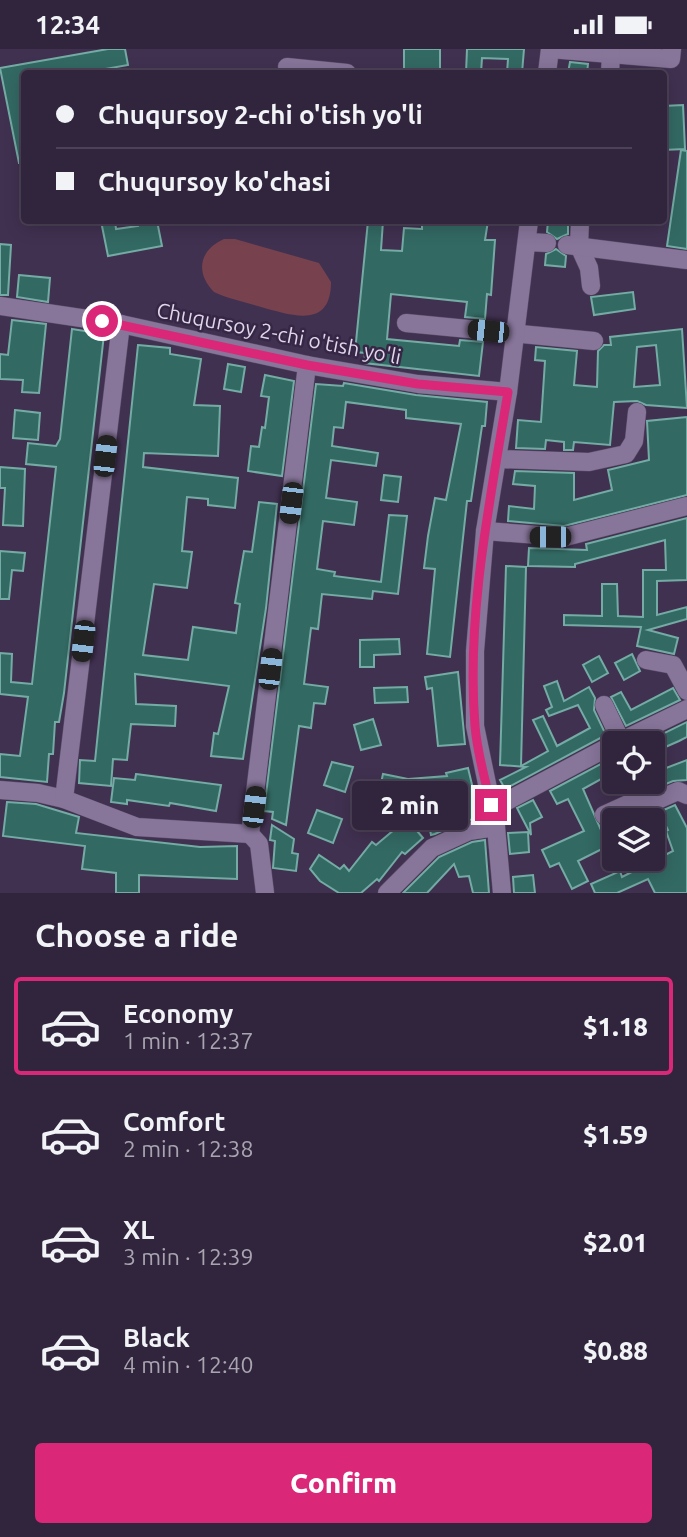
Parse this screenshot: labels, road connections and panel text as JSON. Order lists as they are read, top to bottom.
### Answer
{
  "streets": {
    "street": ["Chuqursoy 2-chi o'tish yo'li"]
  },
  "page": {
    "status": "12:34",
    "banner": ["Chuqursoy 2-chi o'tish yo'li", "Chuqursoy ko'chasi"],
    "bubble": "2 min",
    "heading": "Choose a ride",
    "list": [
      {
        "name": "Economy",
        "note": "1 min · 12:37",
        "value": "$1.18"
      },
      {
        "name": "Comfort",
        "note": "2 min · 12:38",
        "value": "$1.59"
      },
      {
        "name": "XL",
        "note": "3 min · 12:39",
        "value": "$2.01"
      },
      {
        "name": "Black",
        "note": "4 min · 12:40",
        "value": "$0.88"
      }
    ],
    "buttons": "Confirm"
  }
}
